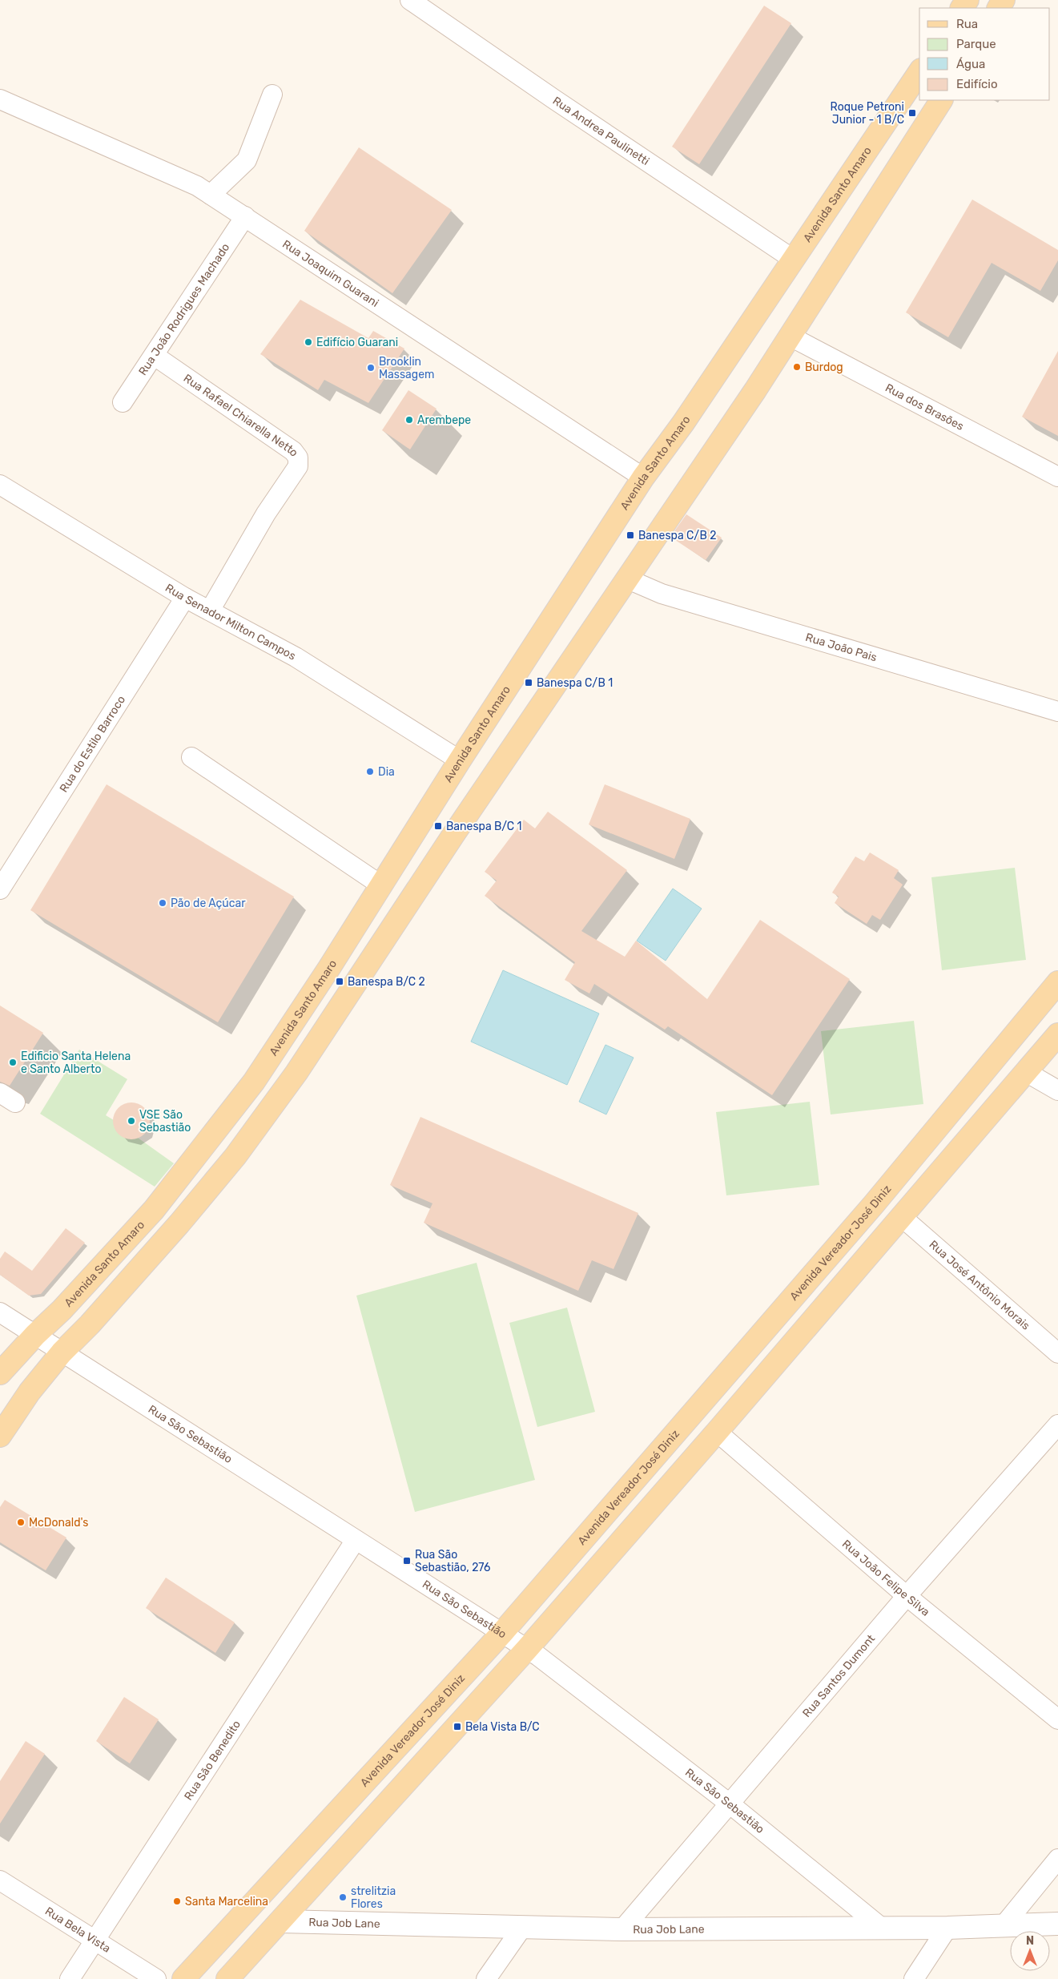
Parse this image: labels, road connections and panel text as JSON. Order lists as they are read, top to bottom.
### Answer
{
  "streets": {
    "main road": ["Avenida Santo Amaro", "Avenida Vereador José Diniz"],
    "street": [
      "Rua Andrea Paulinetti",
      "Rua Joaquim Guarani",
      "Rua João Rodrigues Machado",
      "Rua dos Brasões",
      "Rua Rafael Chiarella Netto",
      "Rua Senador Milton Campos",
      "Rua João Pais",
      "Rua do Estilo Barroco",
      "Rua José Antônio Morais",
      "Rua São Sebastião",
      "Rua João Felipe Silva",
      "Rua Santos Dumont",
      "Rua São Benedito",
      "Rua Job Lane",
      "Rua Bela Vista"
    ]
  },
  "crossings": [
    ["Rua Andrea Paulinetti", "Avenida Santo Amaro"],
    ["Avenida Santo Amaro", "Rua Joaquim Guarani"],
    ["Avenida Santo Amaro", "Rua Senador Milton Campos"],
    ["Avenida Santo Amaro", "Rua São Sebastião"],
    ["Rua Joaquim Guarani", "Rua João Rodrigues Machado"],
    ["Rua João Rodrigues Machado", "Rua Rafael Chiarella Netto"],
    ["Rua Rafael Chiarella Netto", "Rua Senador Milton Campos"],
    ["Rua Senador Milton Campos", "Rua do Estilo Barroco"],
    ["Avenida Vereador José Diniz", "Rua São Sebastião"],
    ["Rua São Sebastião", "Rua Santos Dumont"],
    ["Rua São Sebastião", "Rua São Benedito"],
    ["Rua São Sebastião", "Rua Job Lane"],
    ["Rua João Felipe Silva", "Rua Santos Dumont"],
    ["Rua Santos Dumont", "Rua Job Lane"],
    ["Rua São Benedito", "Rua Bela Vista"]
  ],
  "places": {
    "transit": [
      "Roque Petroni Junior - 1 B/C",
      "Banespa C/B 2",
      "Banespa C/B 1",
      "Banespa B/C 1",
      "Banespa B/C 2",
      "Rua São Sebastião, 276",
      "Bela Vista B/C"
    ],
    "other": [
      "Edifício Guarani",
      "Burdog",
      "Brooklin Massagem",
      "Arembepe",
      "Dia",
      "Pão de Açúcar",
      "Edificio Santa Helena e Santo Alberto",
      "VSE São Sebastião",
      "McDonald's",
      "strelitzia Flores",
      "Santa Marcelina"
    ]
  },
  "legend": [
    "Rua",
    "Parque",
    "Água",
    "Edifício"
  ],
  "north": "top"
}
